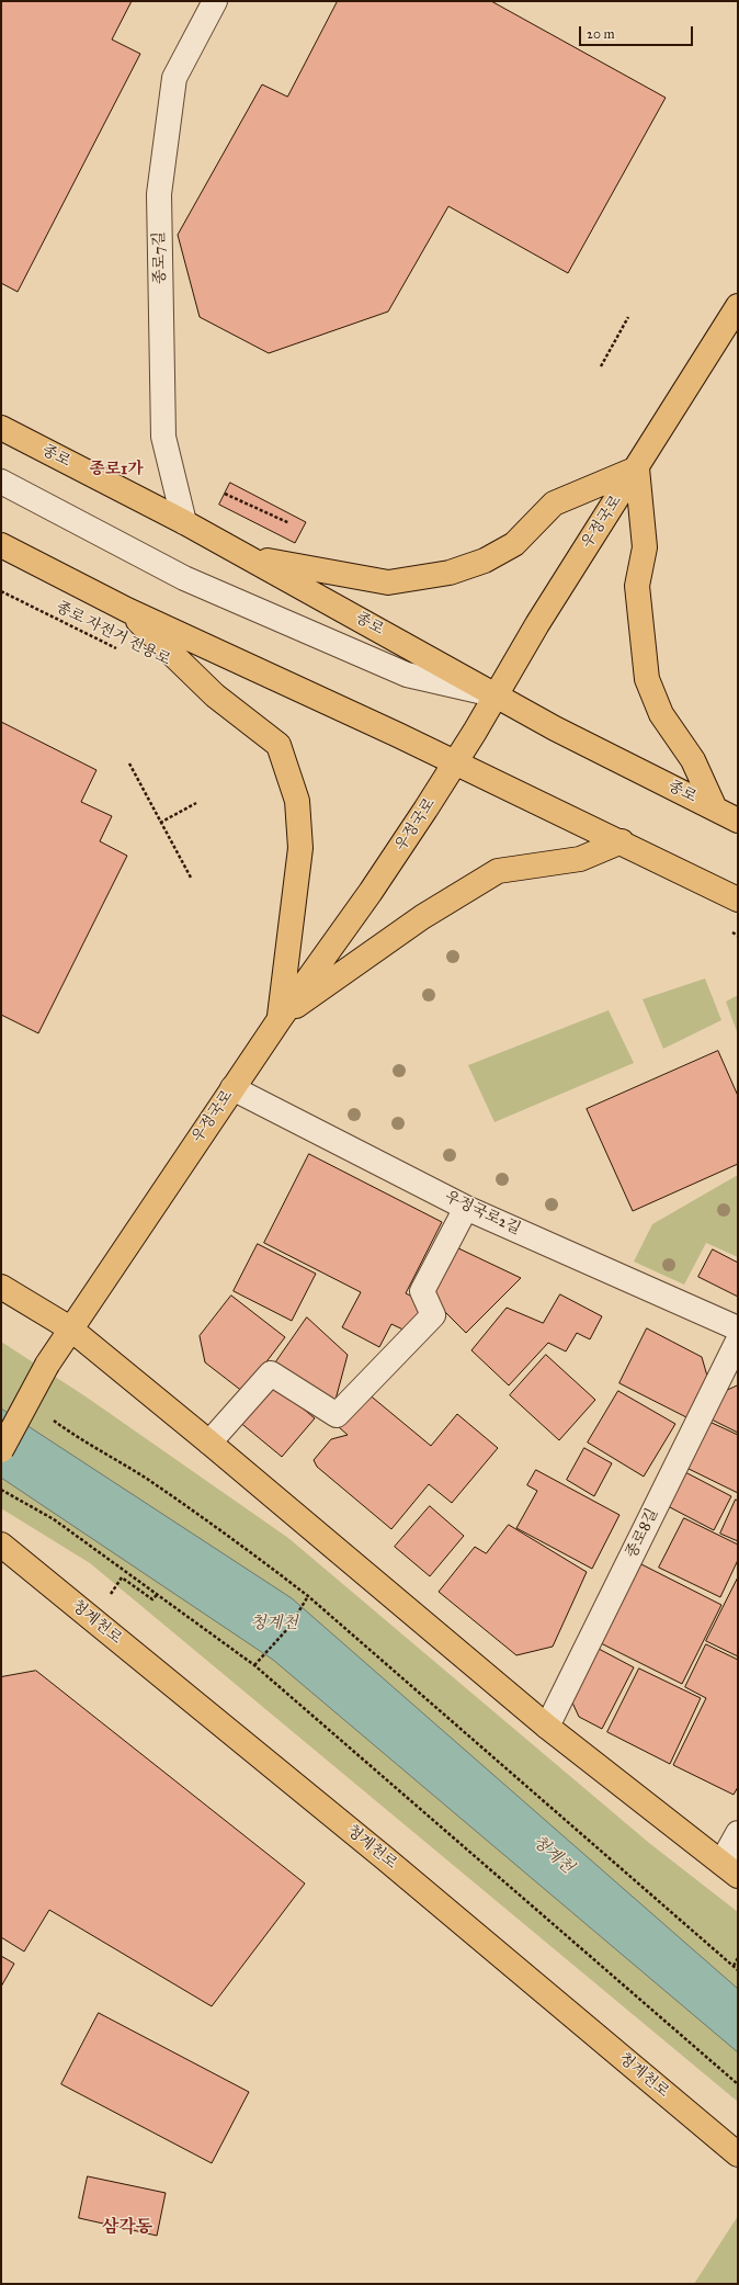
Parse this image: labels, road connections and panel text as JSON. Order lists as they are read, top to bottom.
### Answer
{
  "streets": {
    "main road": ["종로", "우정국로", "청계천로"],
    "street": ["종로7길", "우정국로2길", "종로8길"],
    "path": ["종로 자전거 전용로"]
  },
  "crossings": [
    ["종로7길", "종로"],
    ["종로", "우정국로"],
    ["우정국로", "우정국로2길"]
  ],
  "districts": ["종로1가", "삼각동"],
  "water": ["청계천"],
  "scale_bar": "20 m"
}
